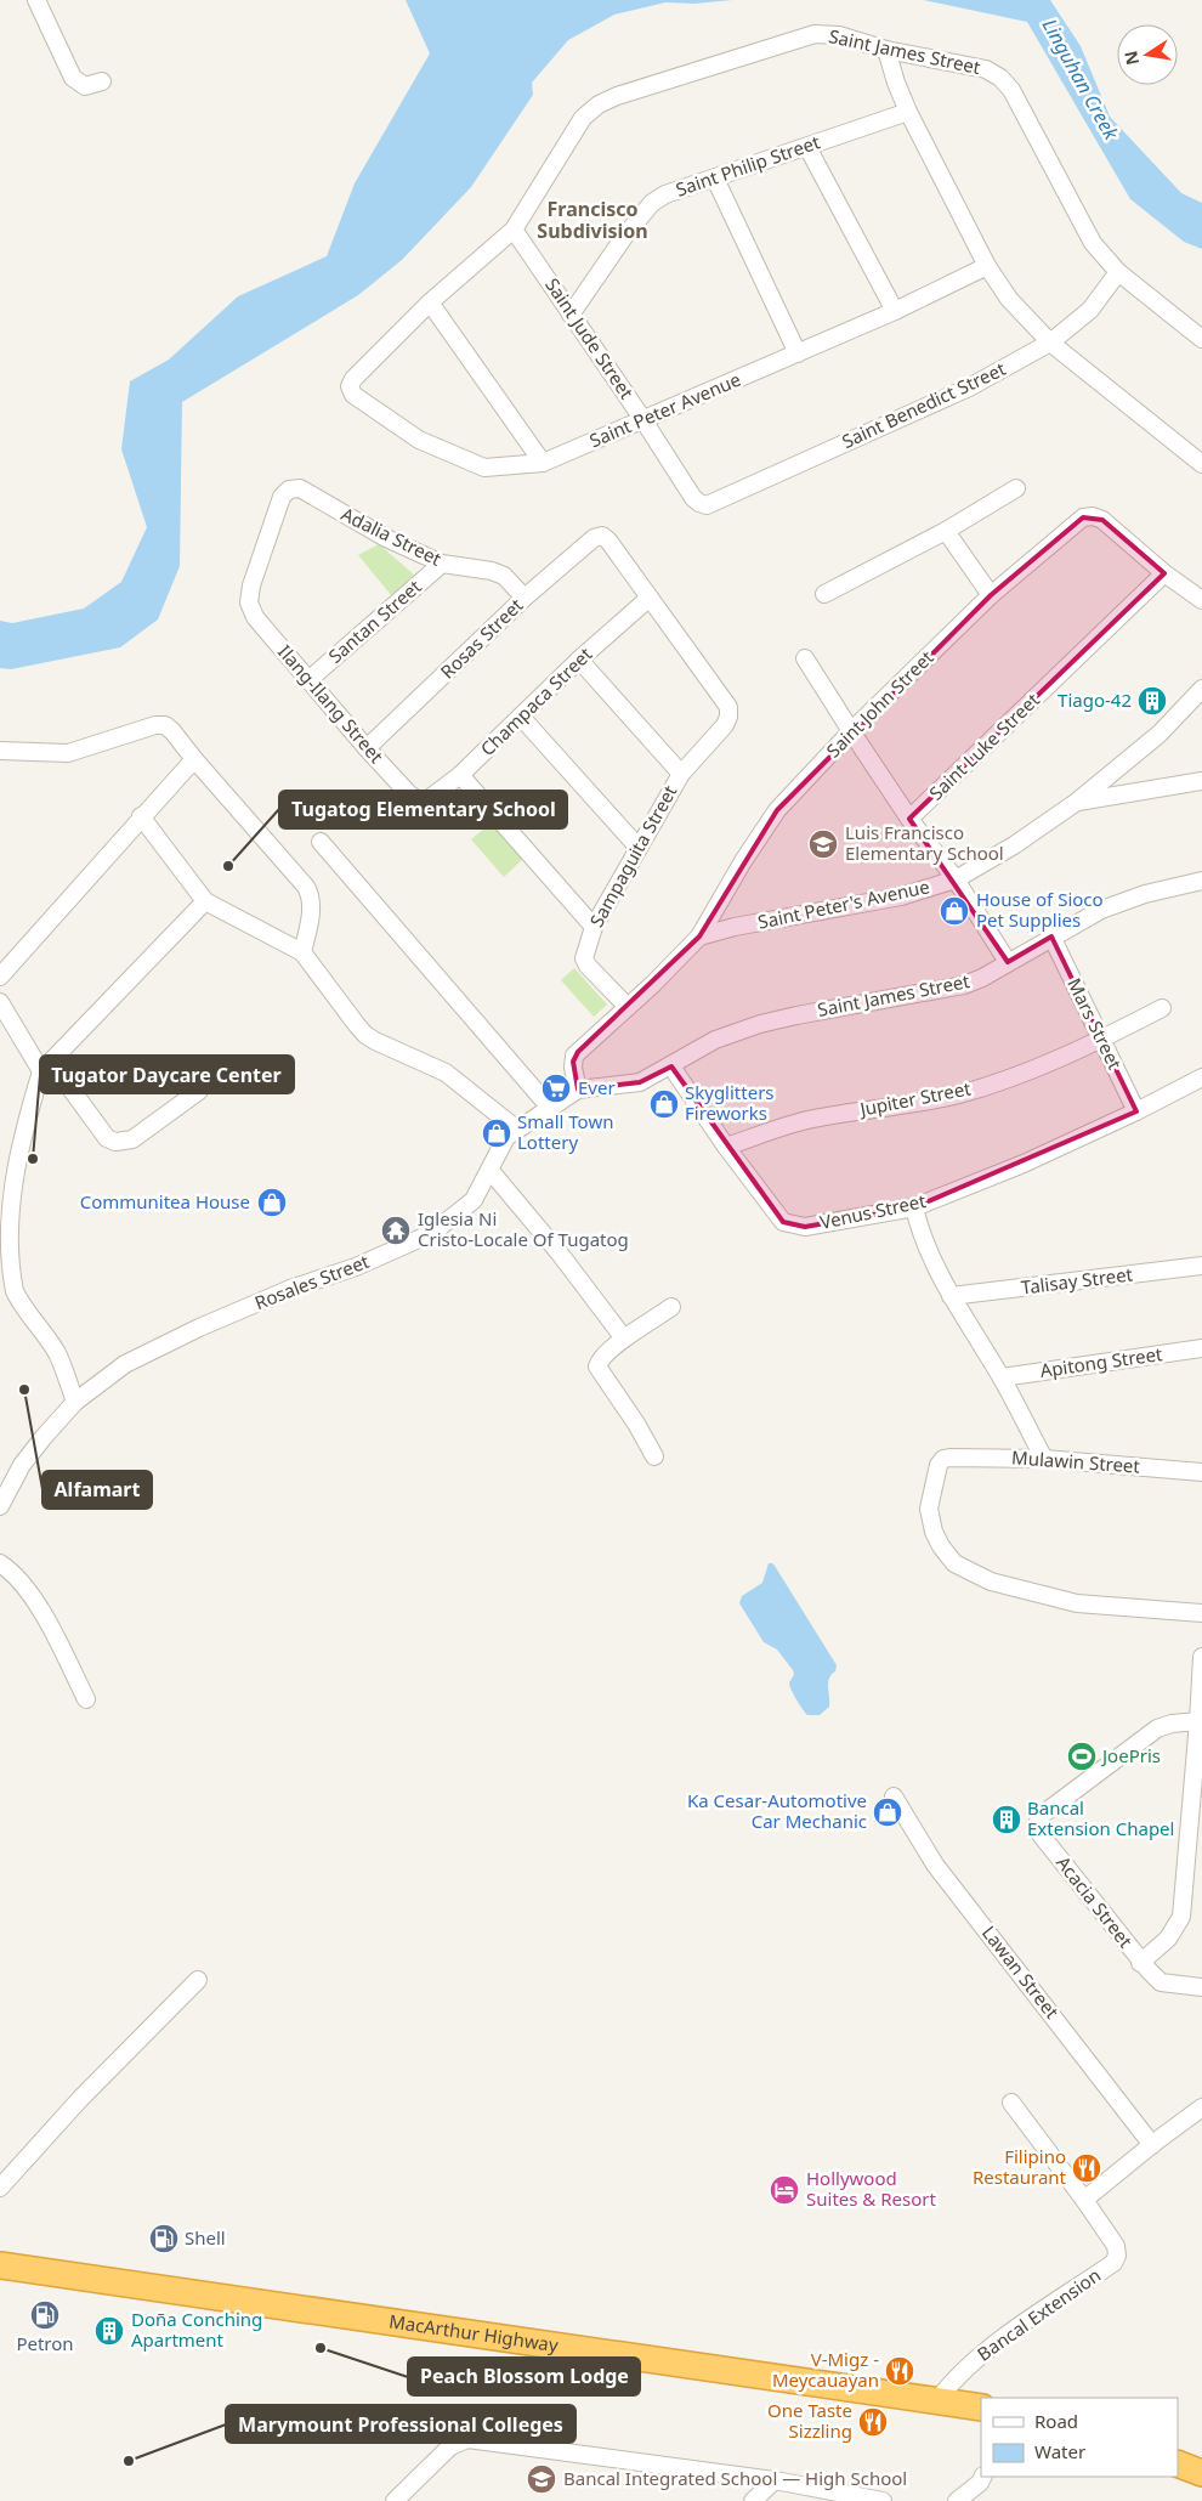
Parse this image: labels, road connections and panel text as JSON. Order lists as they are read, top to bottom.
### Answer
{
  "streets": {
    "highway": ["MacArthur Highway"],
    "street": [
      "Saint James Street",
      "Saint Philip Street",
      "Saint Jude Street",
      "Saint Benedict Street",
      "Saint Peter Avenue",
      "Adalia Street",
      "Santan Street",
      "Rosas Street",
      "Champaca Street",
      "Ilang-Ilang Street",
      "Saint John Street",
      "Saint Luke Street",
      "Sampaguita Street",
      "Saint Peter's Avenue",
      "Mars Street",
      "Jupiter Street",
      "Venus Street",
      "Talisay Street",
      "Rosales Street",
      "Apitong Street",
      "Mulawin Street",
      "Acacia Street",
      "Lawan Street",
      "Bancal Extension"
    ]
  },
  "crossings": [
    ["Saint James Street", "Saint Jude Street"],
    ["Saint James Street", "Saint Benedict Street"],
    ["Saint James Street", "Saint Peter's Avenue"],
    ["Saint James Street", "Mars Street"],
    ["Saint James Street", "Venus Street"],
    ["Saint James Street", "Rosales Street"],
    ["Saint Philip Street", "Saint Jude Street"],
    ["Saint Jude Street", "Saint Benedict Street"],
    ["Saint Jude Street", "Saint Peter Avenue"],
    ["Adalia Street", "Santan Street"],
    ["Adalia Street", "Rosas Street"],
    ["Adalia Street", "Ilang-Ilang Street"],
    ["Santan Street", "Ilang-Ilang Street"],
    ["Rosas Street", "Champaca Street"],
    ["Rosas Street", "Ilang-Ilang Street"],
    ["Rosas Street", "Sampaguita Street"],
    ["Champaca Street", "Ilang-Ilang Street"],
    ["Champaca Street", "Sampaguita Street"],
    ["Saint John Street", "Saint Luke Street"],
    ["Saint John Street", "Saint Peter's Avenue"],
    ["Sampaguita Street", "Saint Peter's Avenue"],
    ["Saint Peter's Avenue", "Rosales Street"],
    ["Mars Street", "Jupiter Street"],
    ["Mars Street", "Venus Street"],
    ["Jupiter Street", "Venus Street"],
    ["Bancal Extension", "MacArthur Highway"]
  ],
  "districts": ["Francisco Subdivision"],
  "water": ["Linguhan Creek"],
  "places": {
    "building": ["Tiago-42", "Bancal Extension Chapel", "Doña Conching Apartment"],
    "school or university": ["Luis Francisco Elementary School", "Bancal Integrated School — High School"],
    "other": [
      "Tugatog Elementary School",
      "Tugator Daycare Center",
      "Alfamart",
      "Peach Blossom Lodge",
      "Marymount Professional Colleges"
    ],
    "shop": [
      "House of Sioco Pet Supplies",
      "Skyglitters Fireworks",
      "Small Town Lottery",
      "Communitea House",
      "Ka Cesar-Automotive Car Mechanic"
    ],
    "supermarket": ["Ever"],
    "temple": ["Iglesia Ni Cristo-Locale Of Tugatog"],
    "sports": ["JoePris"],
    "restaurant": ["Filipino Restaurant", "V-Migz - Meycauayan", "One Taste Sizzling"],
    "hotel": ["Hollywood Suites & Resort"],
    "fuel station": ["Shell", "Petron"]
  },
  "legend": ["Road", "Water"],
  "north": "left"
}
